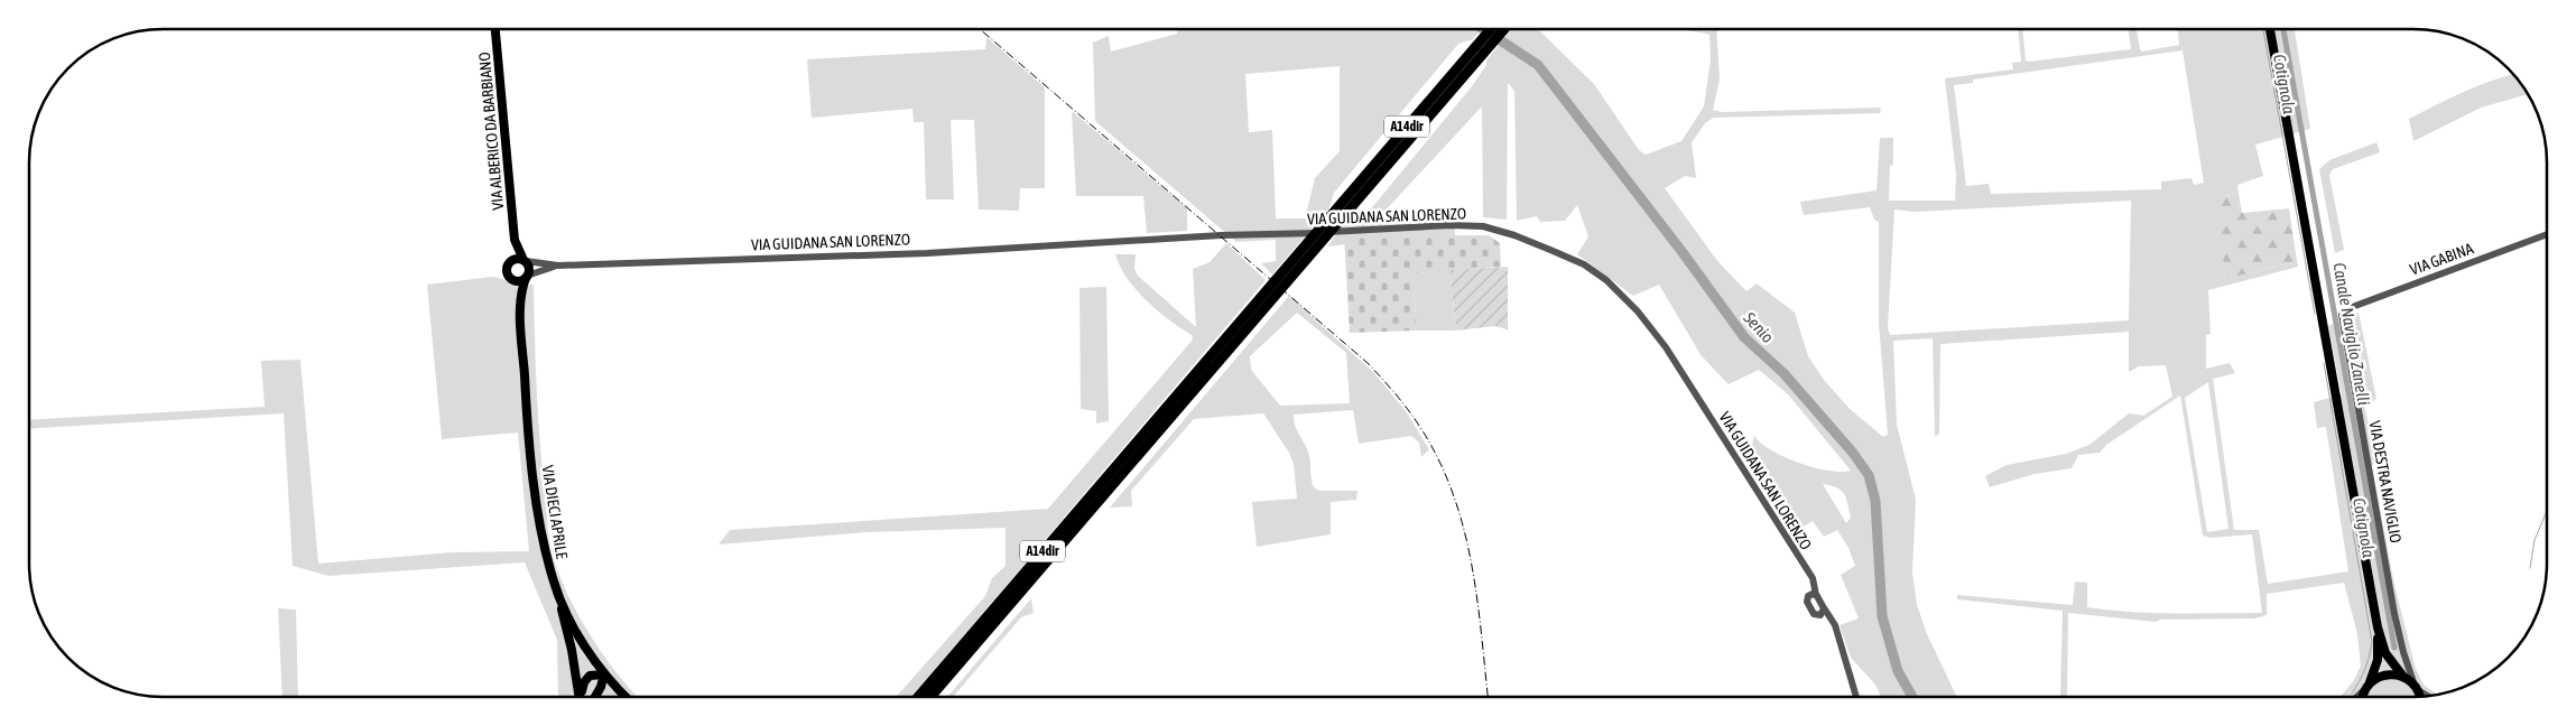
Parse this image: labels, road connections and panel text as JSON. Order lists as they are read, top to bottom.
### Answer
{
  "streets": {
    "highway": ["A14dir"],
    "main road": ["VIA ALBERICO DA BARBIANO", "VIA DIECI APRILE"],
    "street": ["VIA GUIDANA SAN LORENZO", "VIA GABINA", "VIA DESTRA NAVIGLIO"]
  },
  "crossings": [
    ["VIA ALBERICO DA BARBIANO", "VIA DIECI APRILE"],
    ["VIA GABINA", "VIA DESTRA NAVIGLIO"]
  ],
  "water": ["Cotignola", "Senio", "Canale Naviglio Zanelli"]
}
